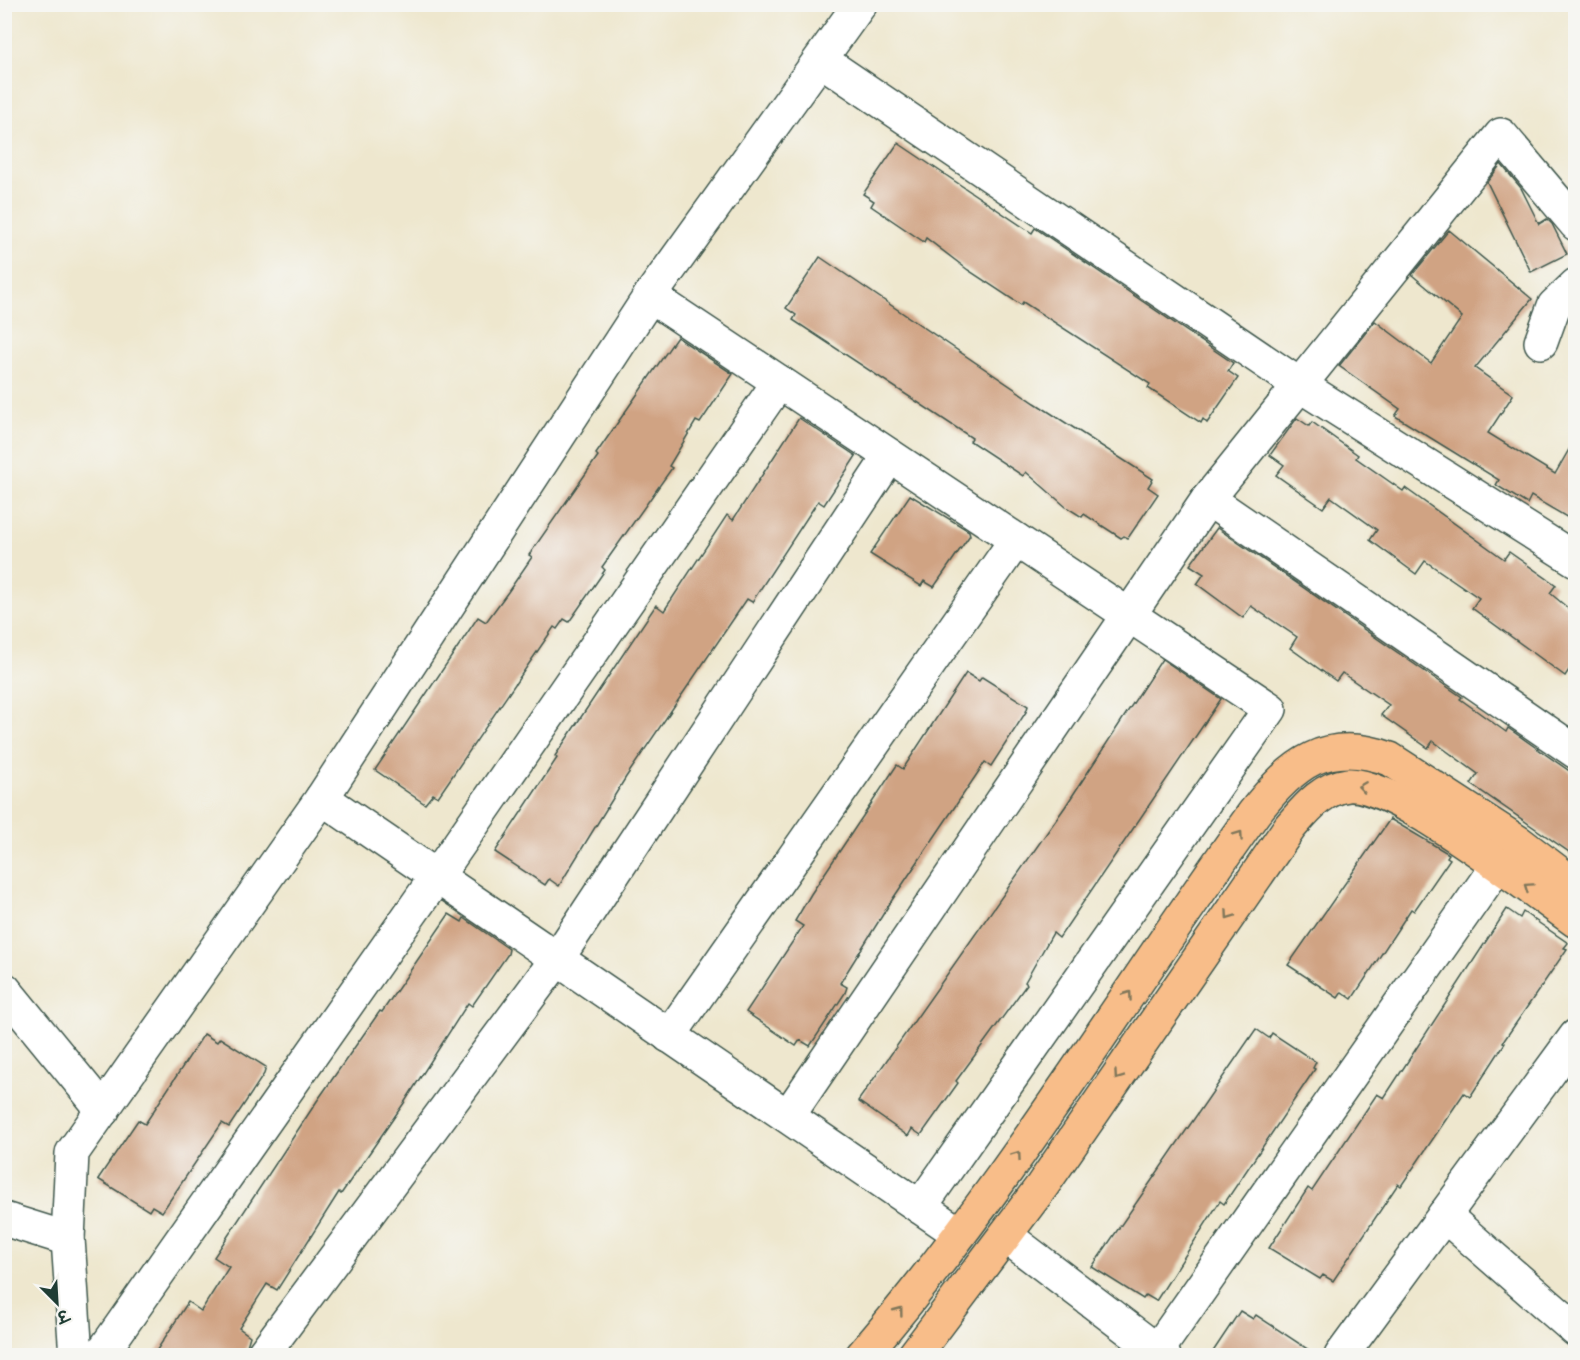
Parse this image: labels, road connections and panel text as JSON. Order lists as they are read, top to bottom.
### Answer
{
  "north": "bottom right"
}
